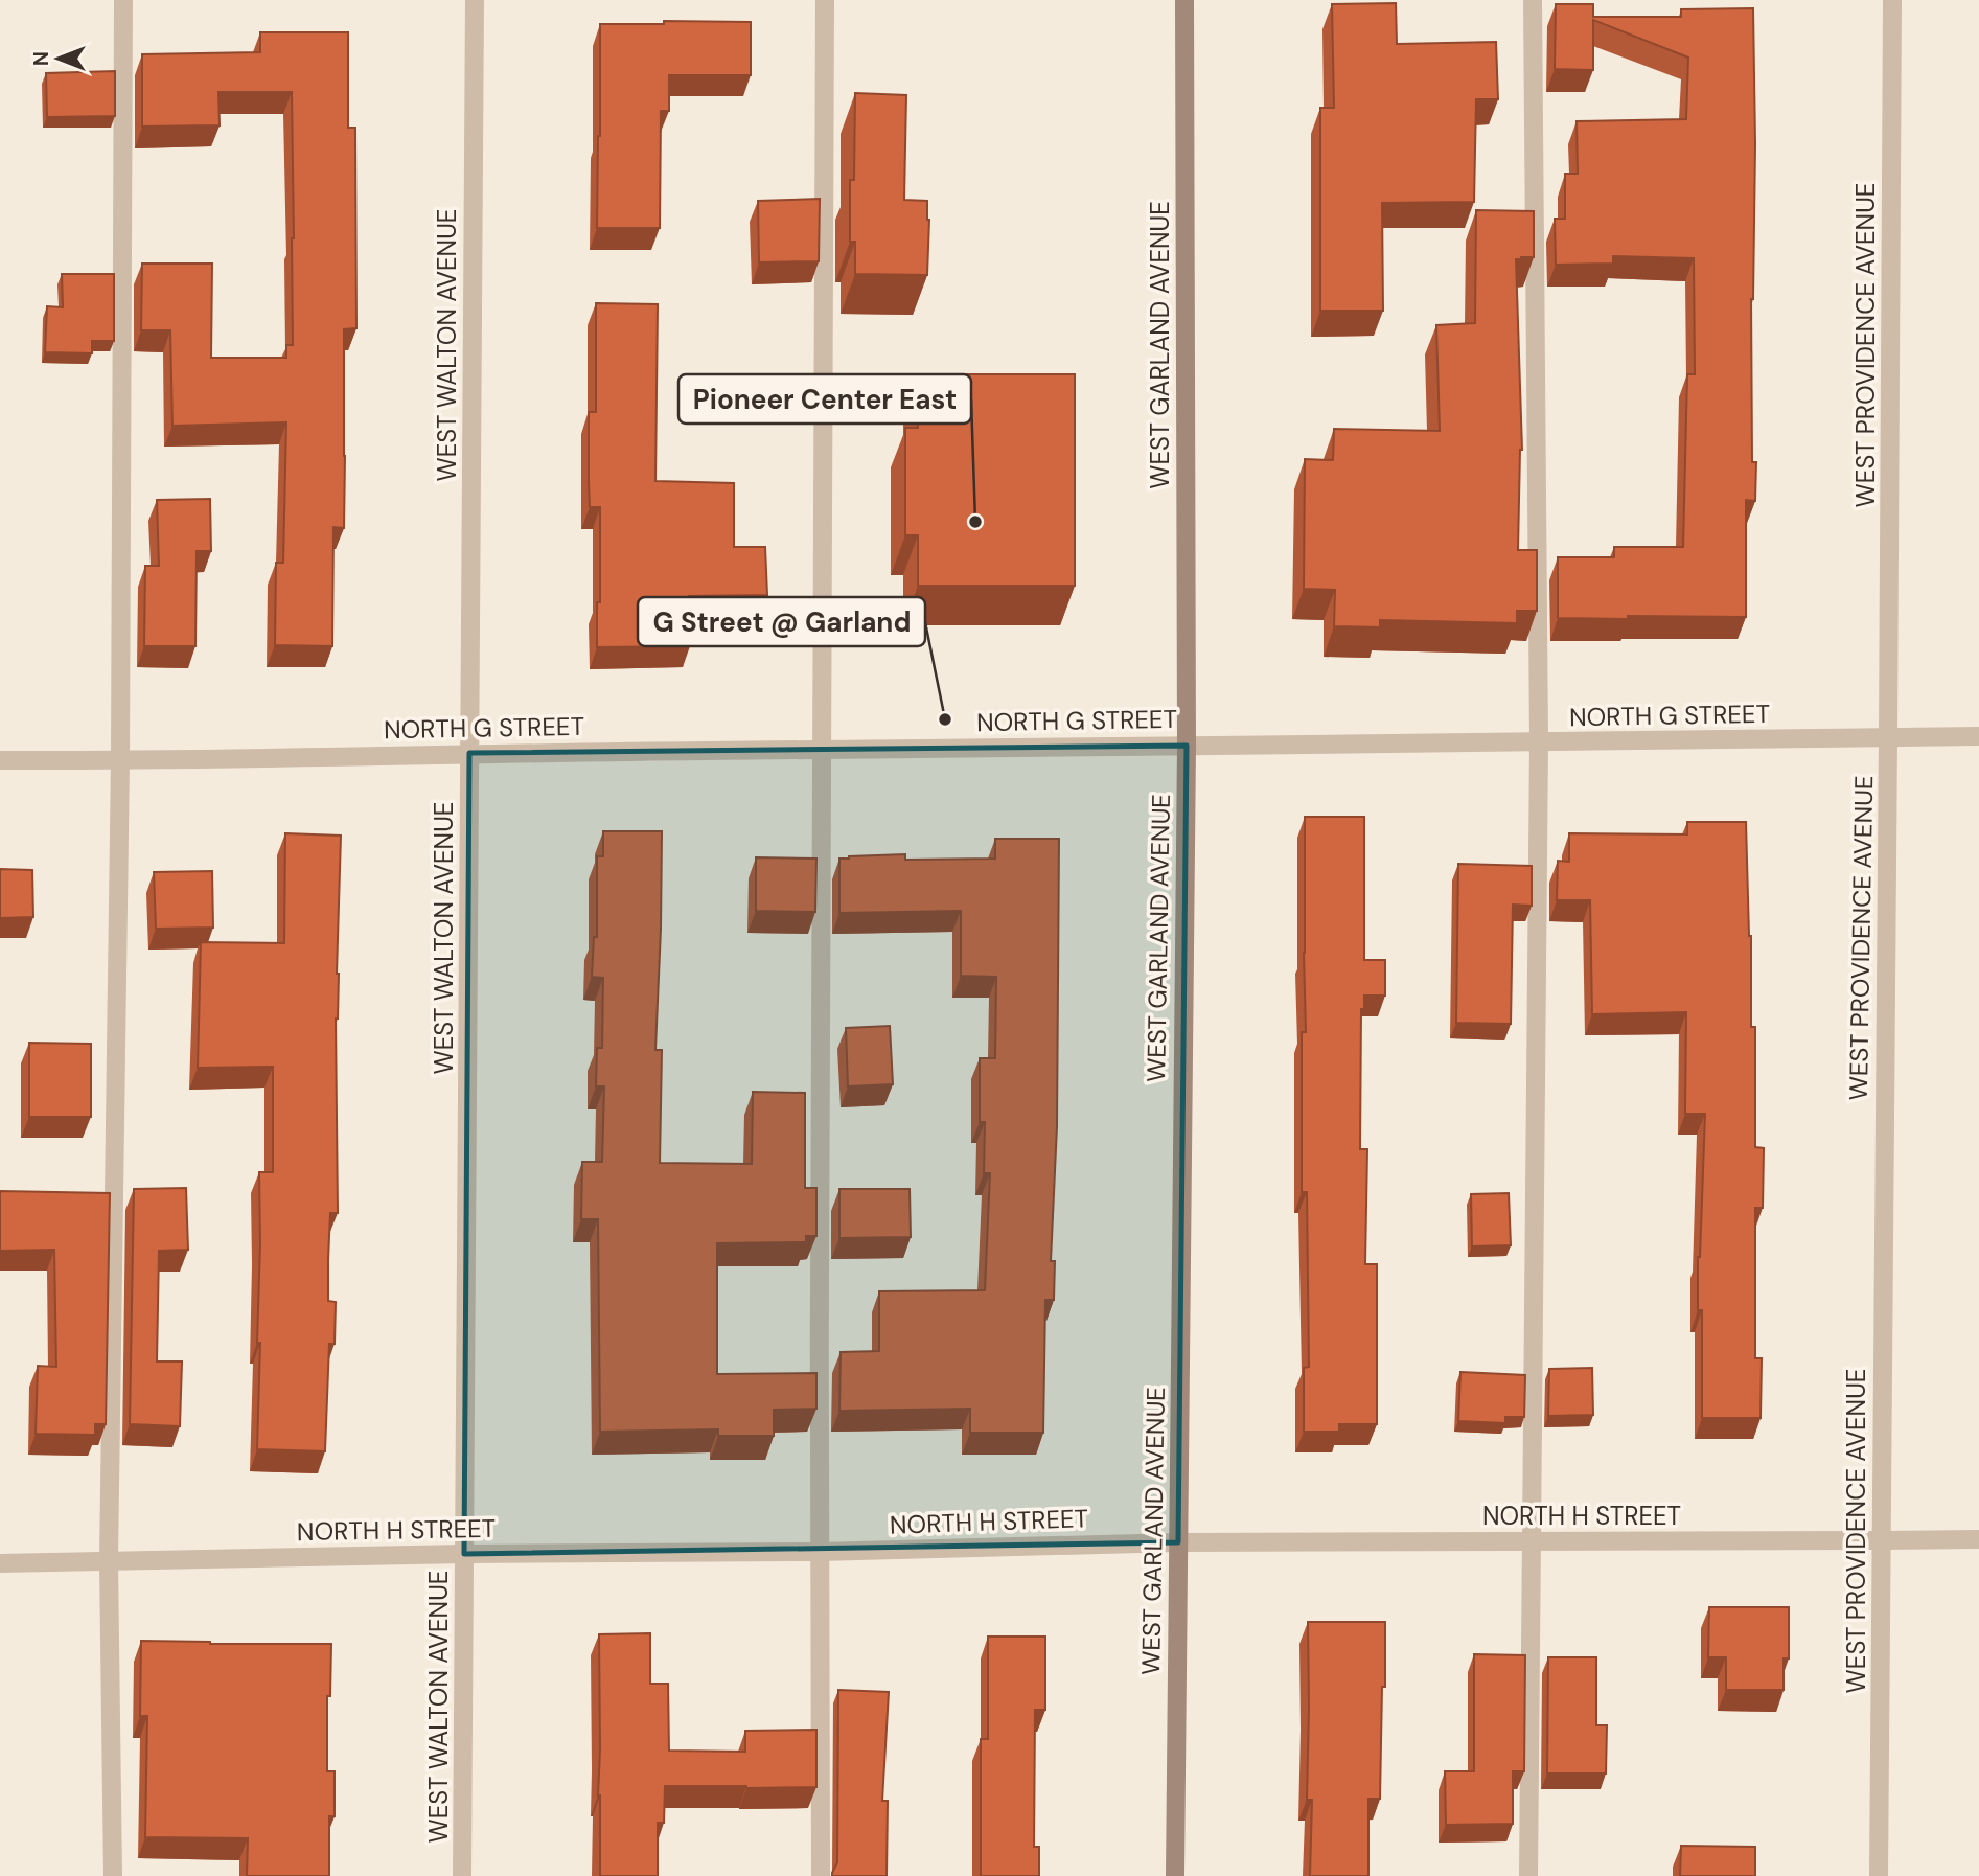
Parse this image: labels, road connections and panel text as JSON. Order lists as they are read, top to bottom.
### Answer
{
  "streets": {
    "street": [
      "WEST WALTON AVENUE",
      "WEST GARLAND AVENUE",
      "WEST PROVIDENCE AVENUE",
      "NORTH G STREET",
      "NORTH H STREET"
    ]
  },
  "crossings": [
    ["WEST WALTON AVENUE", "NORTH G STREET"],
    ["WEST WALTON AVENUE", "NORTH H STREET"],
    ["WEST GARLAND AVENUE", "NORTH G STREET"],
    ["WEST GARLAND AVENUE", "NORTH H STREET"],
    ["WEST PROVIDENCE AVENUE", "NORTH G STREET"],
    ["WEST PROVIDENCE AVENUE", "NORTH H STREET"]
  ],
  "places": ["Pioneer Center East", "G Street @ Garland"],
  "north": "left"
}
